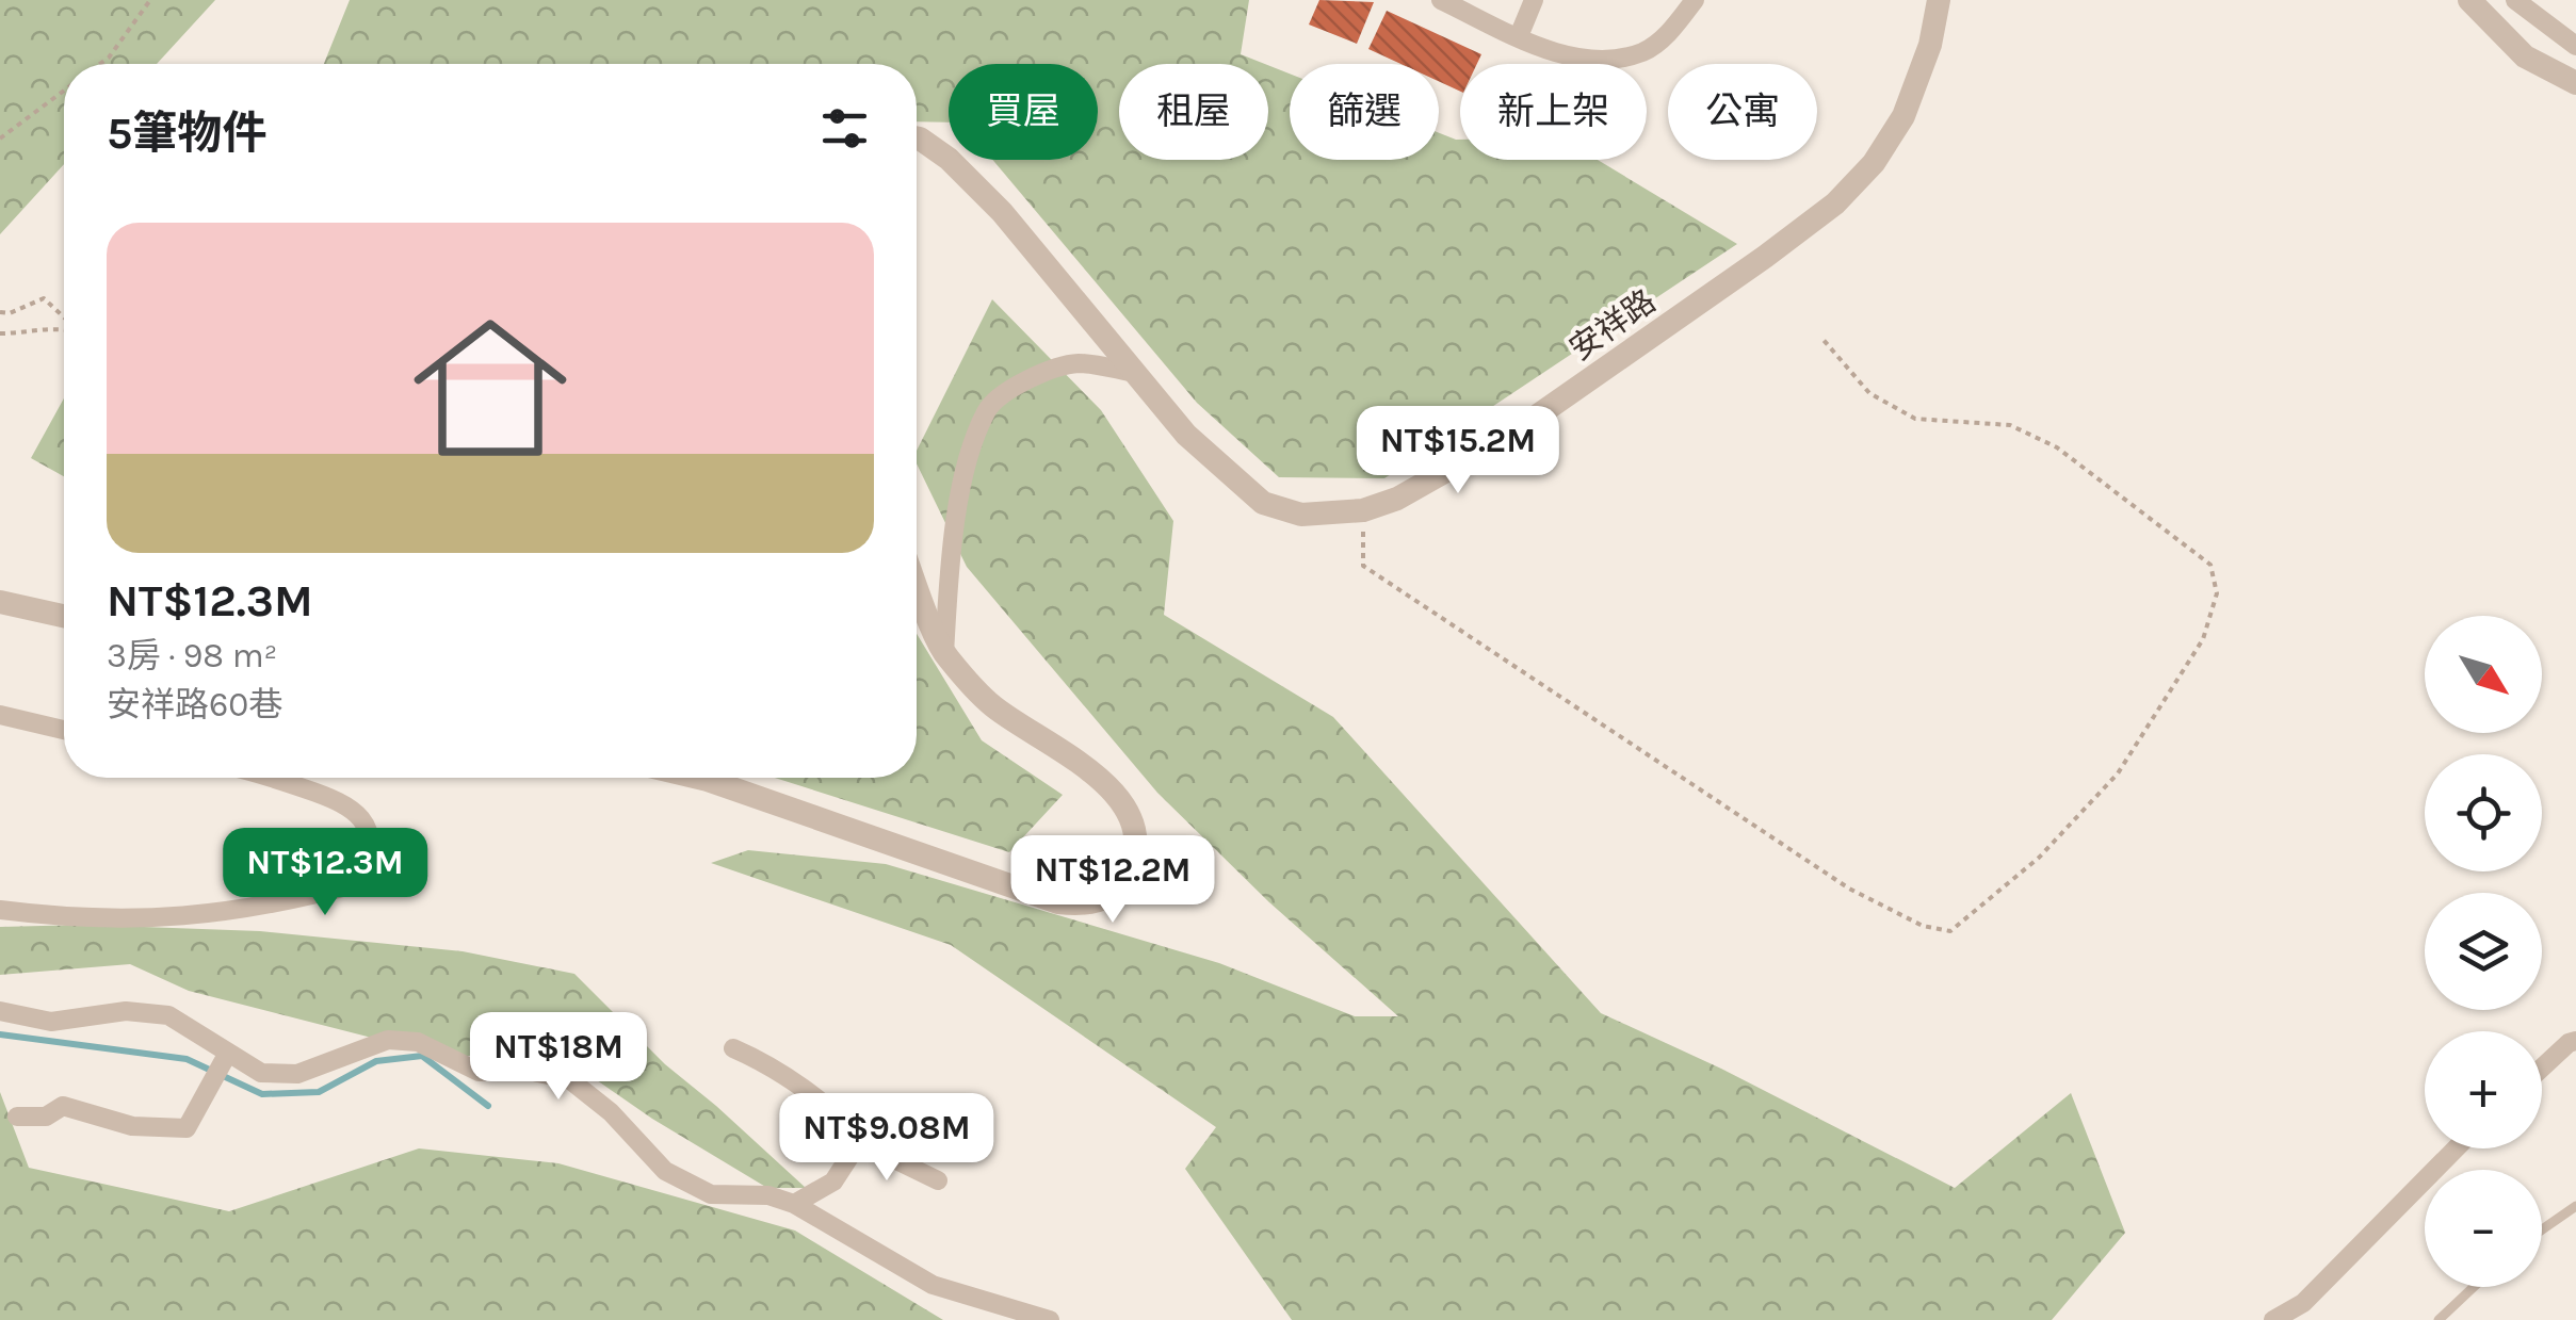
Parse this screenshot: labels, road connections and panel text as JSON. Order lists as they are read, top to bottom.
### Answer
{
  "streets": {
    "street": ["安祥路"]
  },
  "north": "bottom right",
  "page": {
    "chip": [
      "買屋",
      "租屋",
      "篩選",
      "新上架",
      "公寓"
    ],
    "heading": "5筆物件",
    "list": [
      {
        "name": "NT$12.3M",
        "note": "3房 · 98 m² · 安祥路60巷"
      }
    ],
    "price": [
      "NT$15.2M",
      "NT$12.3M",
      "NT$12.2M",
      "NT$18M",
      "NT$9.08M"
    ],
    "map_buttons": ["+", "−"]
  }
}
